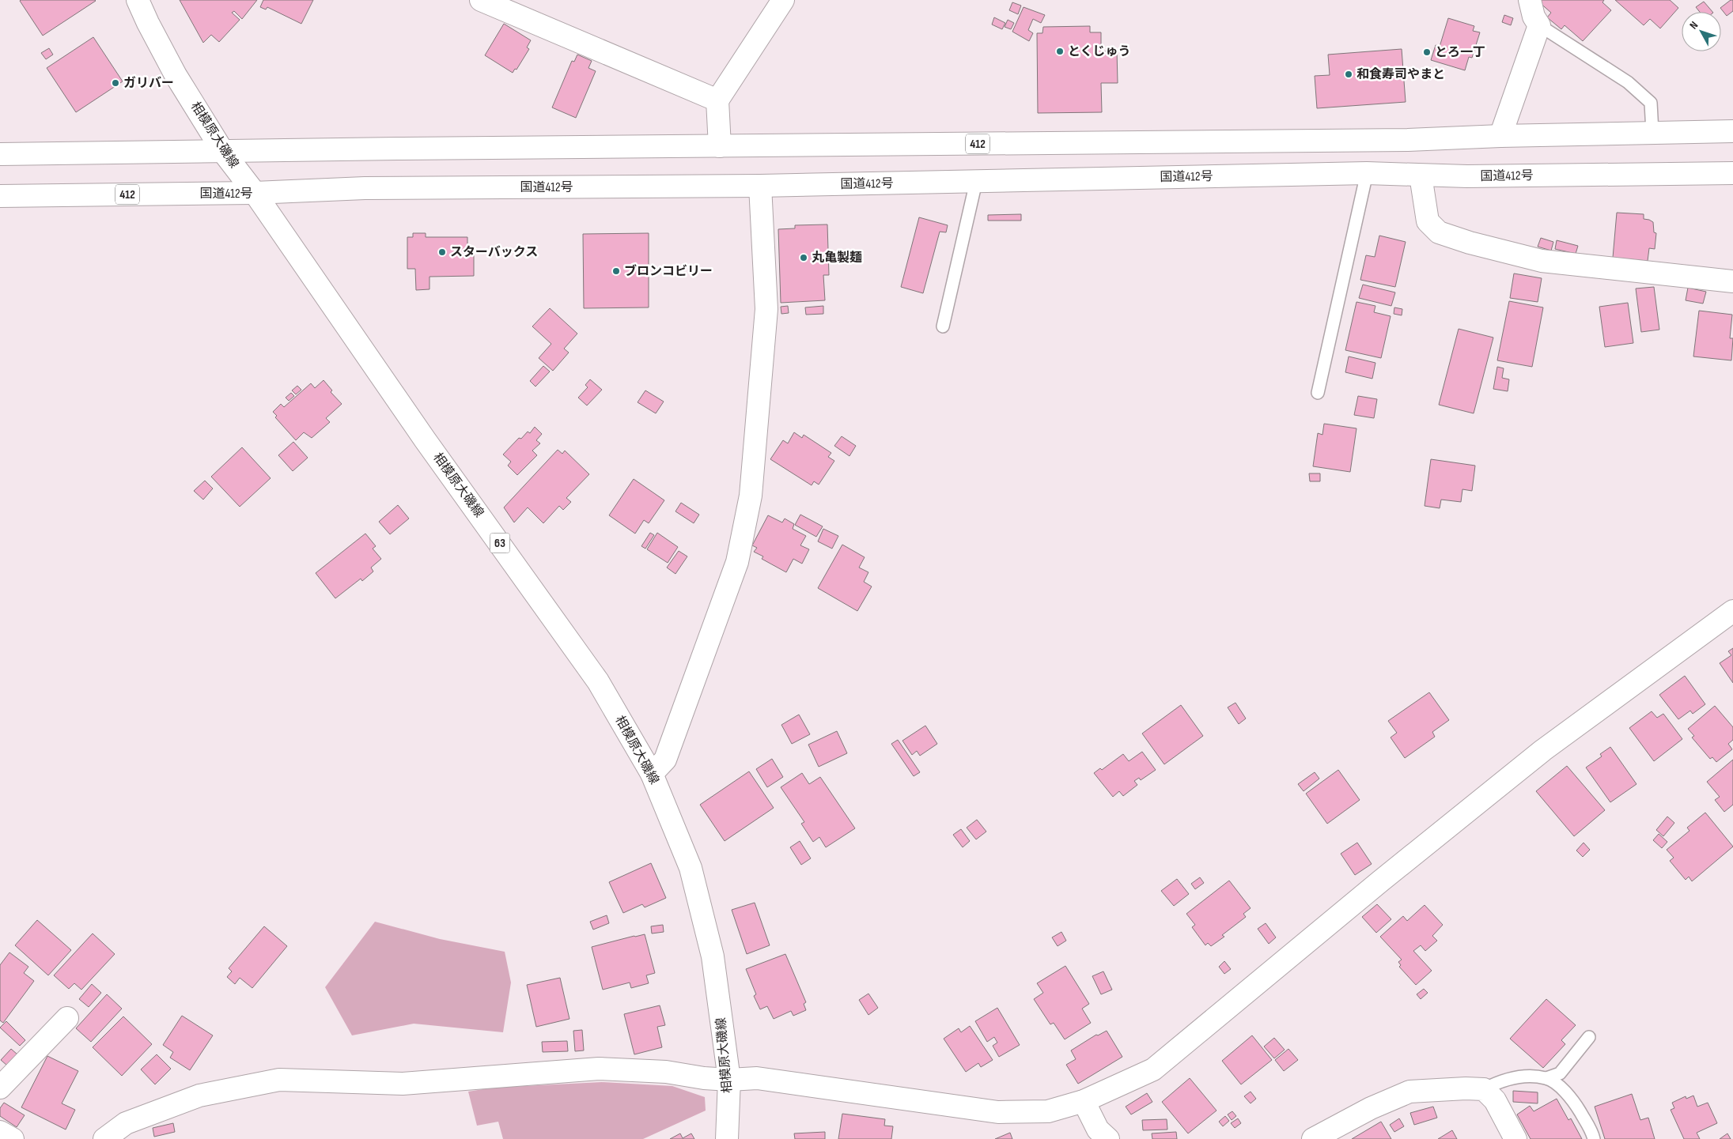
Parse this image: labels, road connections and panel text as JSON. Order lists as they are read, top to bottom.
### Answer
{
  "streets": {
    "main road": [
      "相模原大磯線",
      "412",
      "国道412号",
      "63"
    ]
  },
  "crossings": [
    ["相模原大磯線", "412"],
    ["相模原大磯線", "国道412号"]
  ],
  "places": [
    "とくじゅう",
    "とろ一丁",
    "和食寿司やまと",
    "ガリバー",
    "スターバックス",
    "丸亀製麺",
    "ブロンコビリー"
  ],
  "north": "top left"
}
